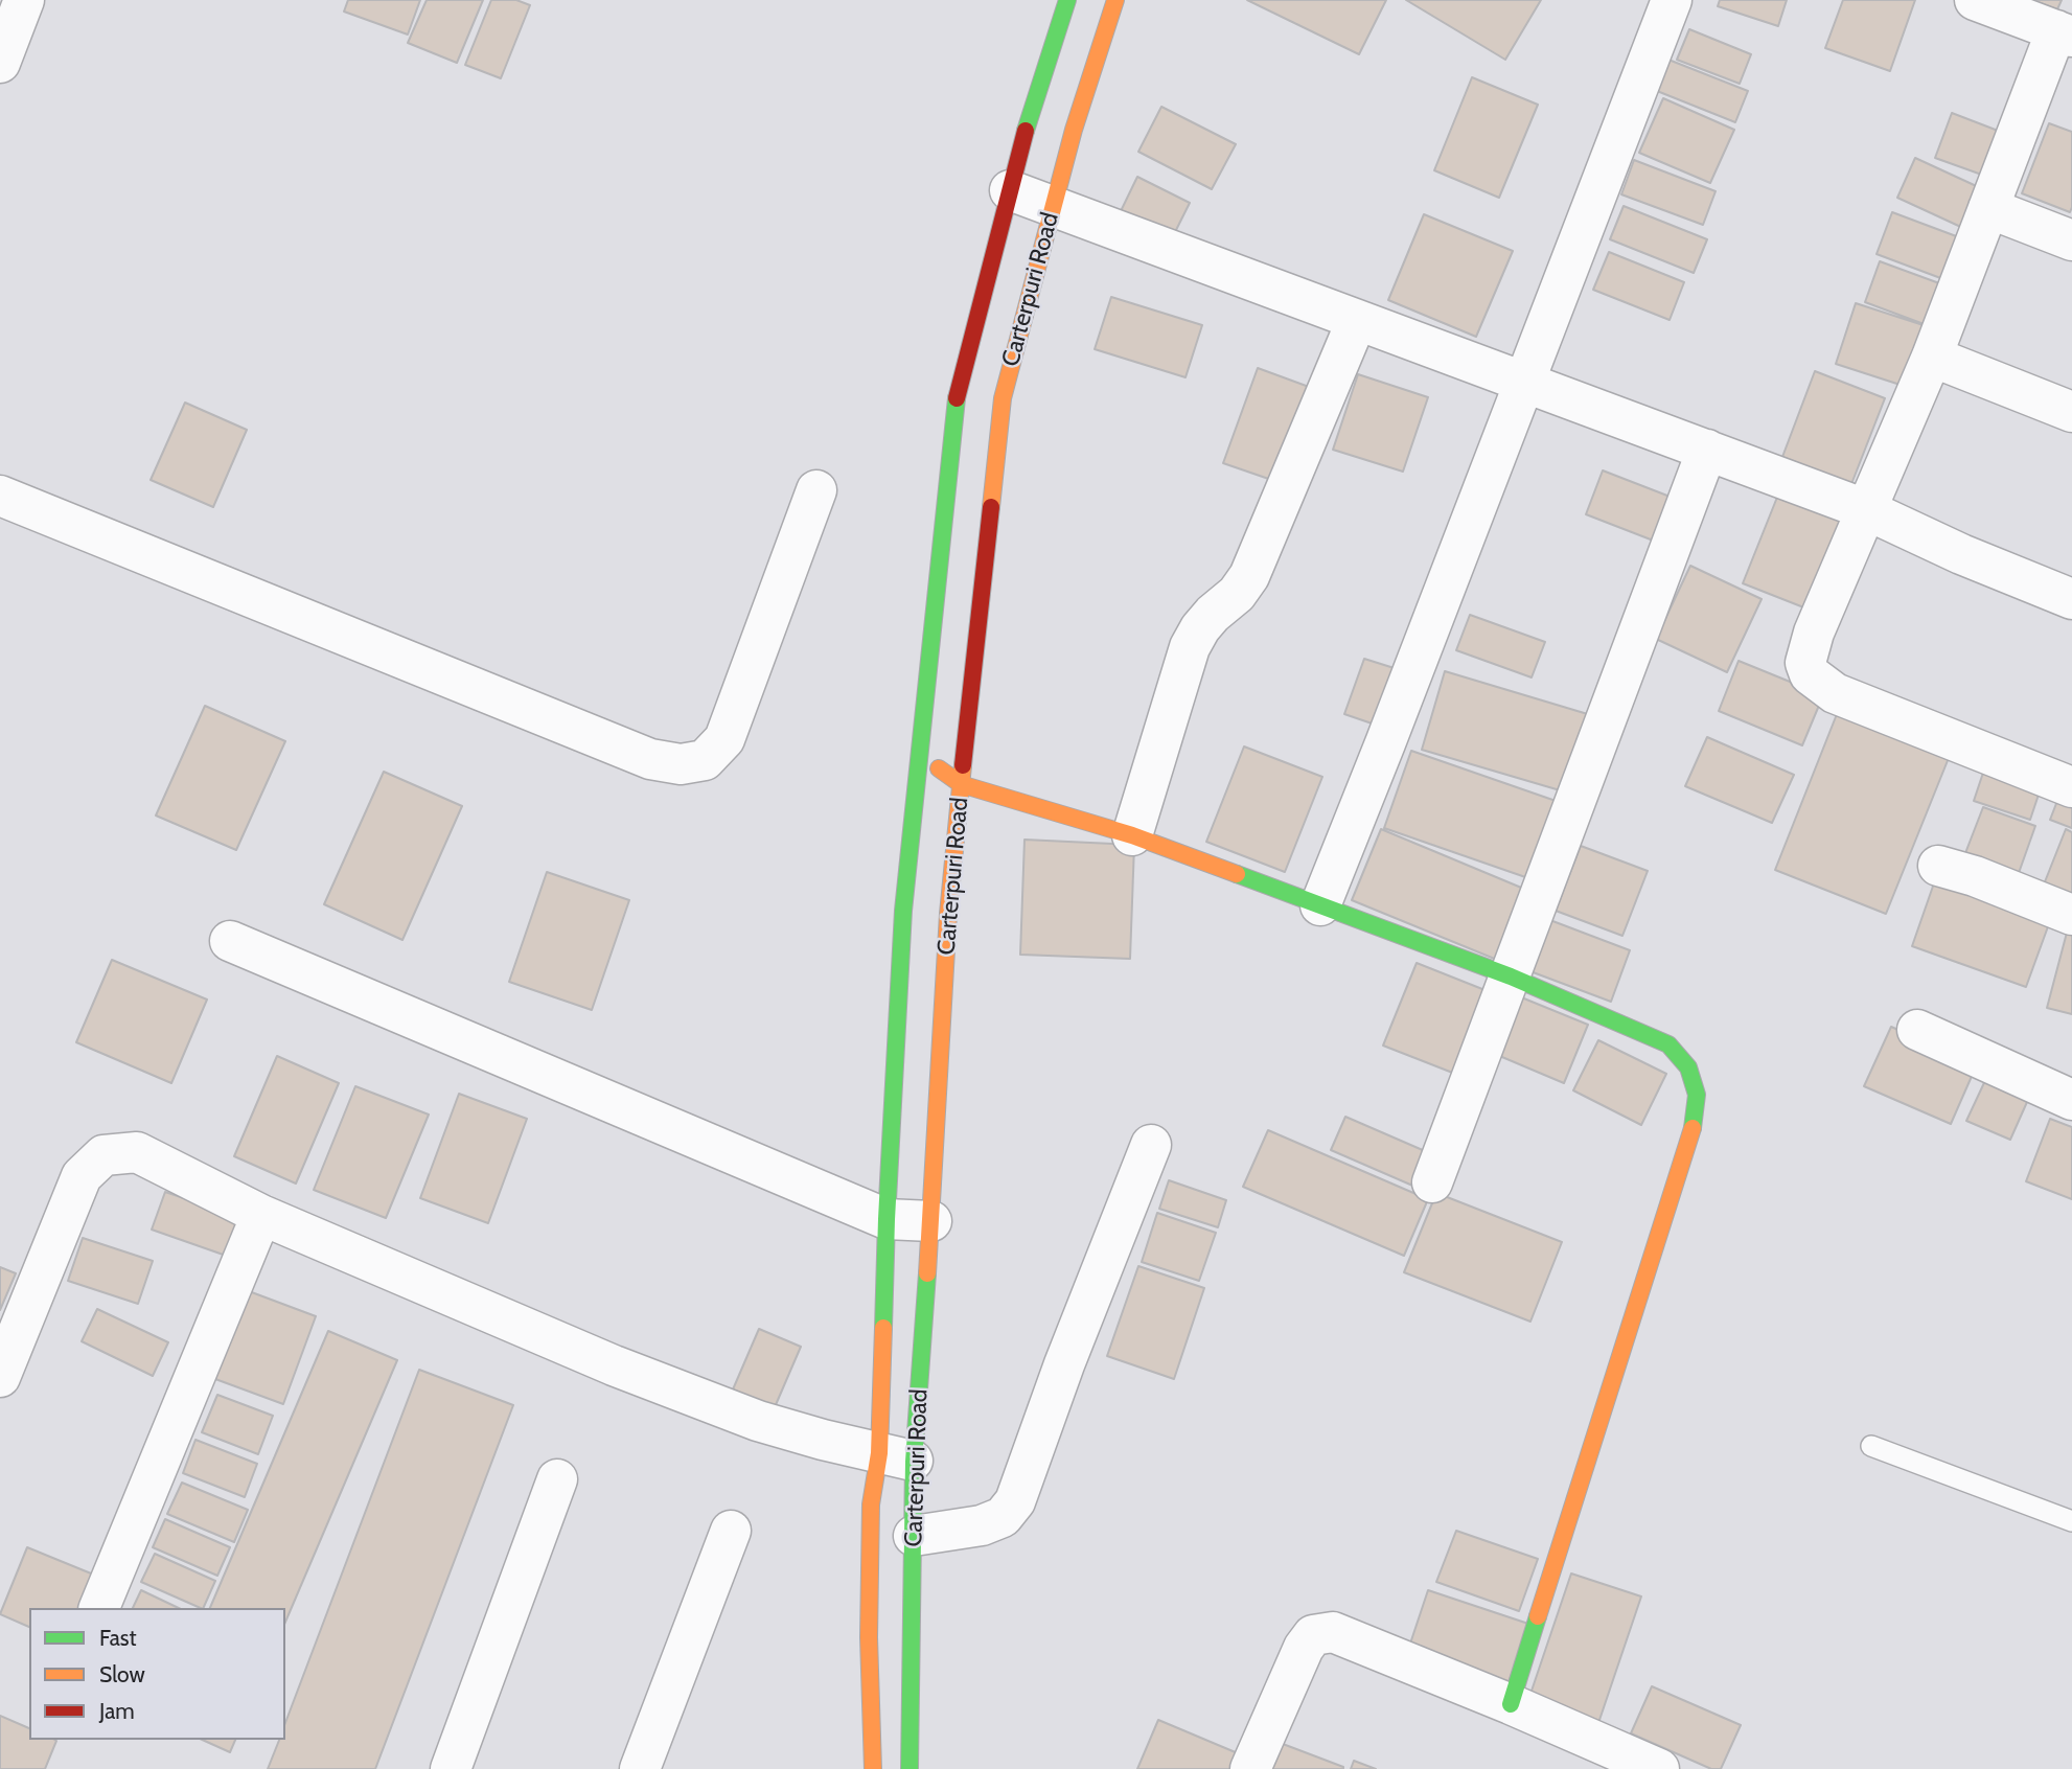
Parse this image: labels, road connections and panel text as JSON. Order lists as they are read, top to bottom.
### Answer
{
  "streets": {
    "main road": ["Carterpuri Road"]
  },
  "legend": ["Fast", "Slow", "Jam"]
}
